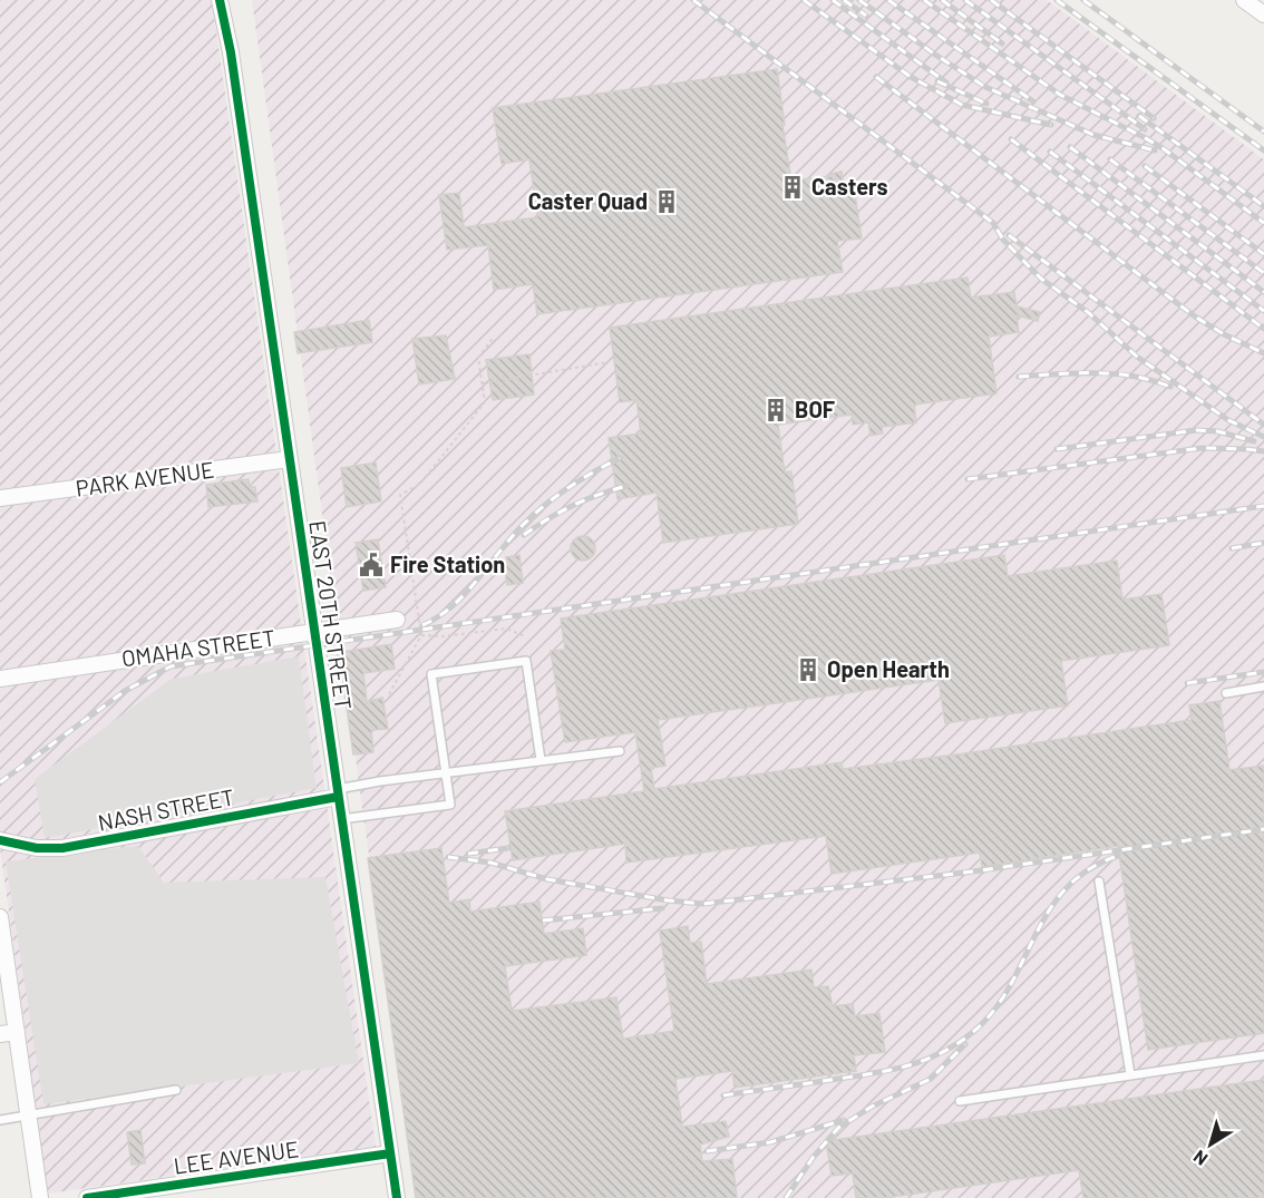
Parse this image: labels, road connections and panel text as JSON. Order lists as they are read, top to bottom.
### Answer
{
  "streets": {
    "street": [
      "PARK AVENUE",
      "EAST 20TH STREET",
      "OMAHA STREET",
      "NASH STREET",
      "LEE AVENUE"
    ]
  },
  "crossings": [
    ["PARK AVENUE", "EAST 20TH STREET"],
    ["EAST 20TH STREET", "OMAHA STREET"],
    ["EAST 20TH STREET", "NASH STREET"],
    ["EAST 20TH STREET", "LEE AVENUE"]
  ],
  "places": {
    "building": [
      "Casters",
      "Caster Quad",
      "BOF",
      "Open Hearth"
    ],
    "public building": ["Fire Station"]
  },
  "north": "bottom left"
}
